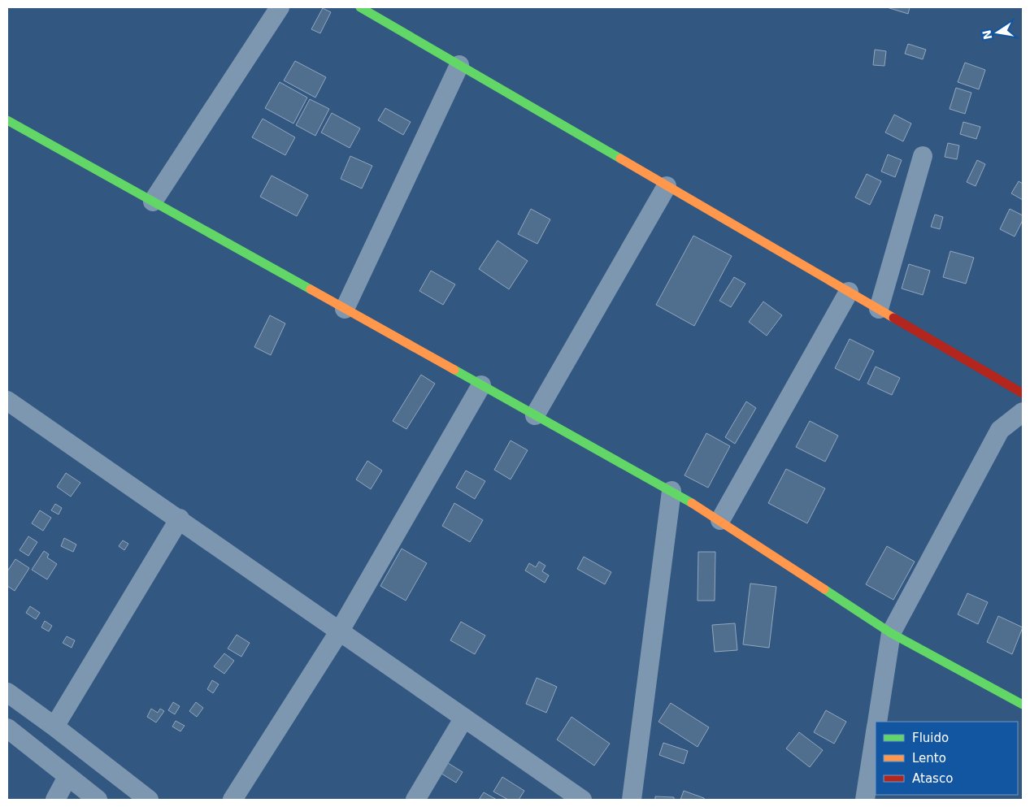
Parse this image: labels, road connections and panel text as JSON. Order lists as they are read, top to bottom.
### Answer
{
  "legend": ["Fluido", "Lento", "Atasco"],
  "north": "left"
}
